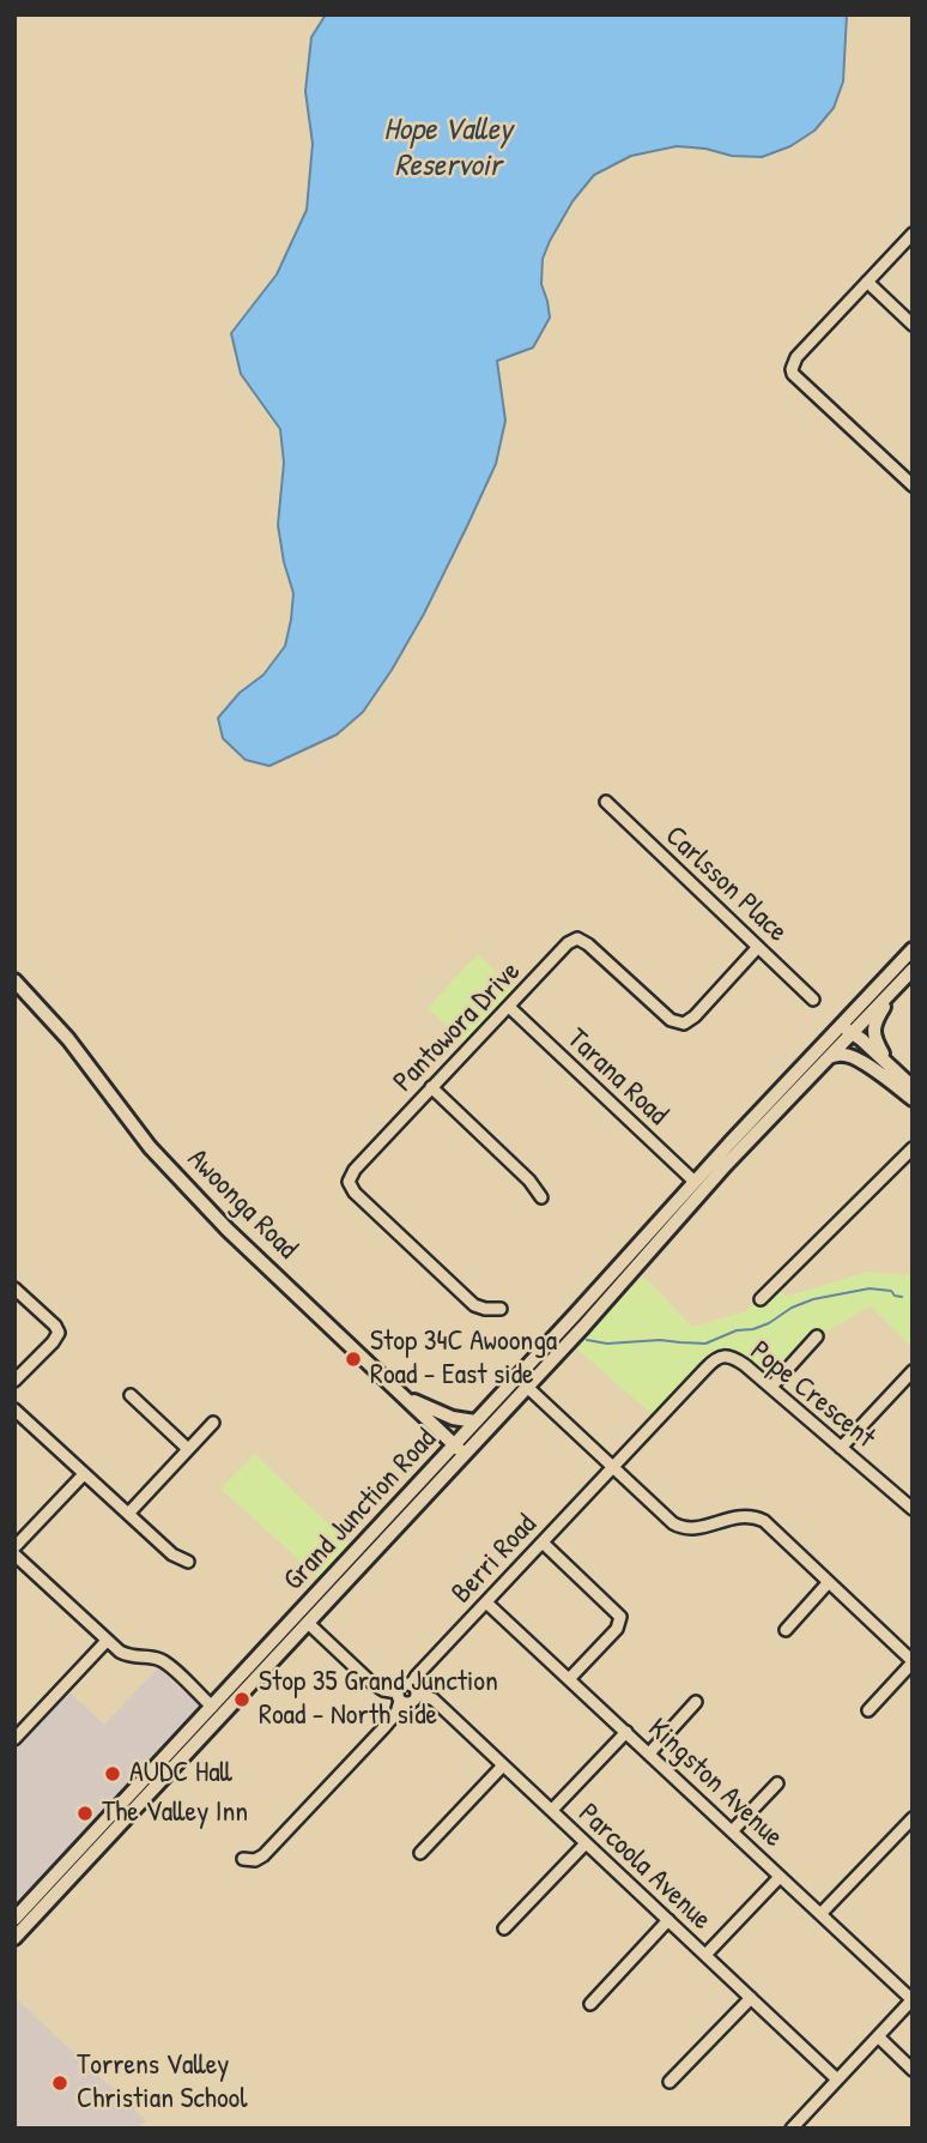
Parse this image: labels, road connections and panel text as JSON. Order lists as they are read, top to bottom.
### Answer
{
  "streets": {
    "main road": ["Awoonga Road", "Grand Junction Road"],
    "street": [
      "Carlsson Place",
      "Pantowora Drive",
      "Tarana Road",
      "Pope Crescent",
      "Berri Road",
      "Kingston Avenue",
      "Parcoola Avenue"
    ]
  },
  "crossings": [
    ["Carlsson Place", "Pantowora Drive"],
    ["Pantowora Drive", "Tarana Road"],
    ["Tarana Road", "Grand Junction Road"],
    ["Awoonga Road", "Grand Junction Road"],
    ["Pope Crescent", "Berri Road"],
    ["Berri Road", "Kingston Avenue"],
    ["Berri Road", "Parcoola Avenue"]
  ],
  "water": ["Hope Valley Reservoir"],
  "places": [
    "Stop 34C Awoonga Road - East side",
    "Stop 35 Grand Junction Road - North side",
    "AUDC Hall",
    "The Valley Inn",
    "Torrens Valley Christian School"
  ]
}
